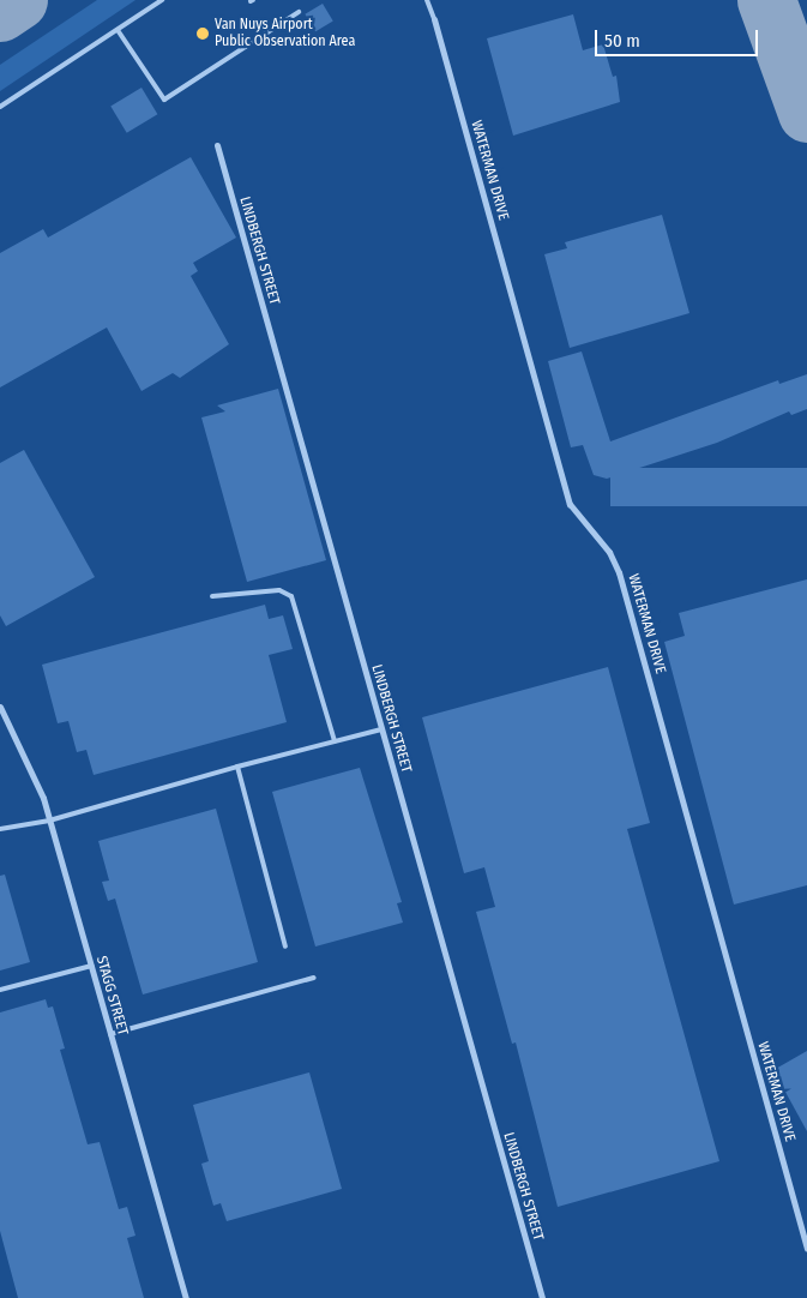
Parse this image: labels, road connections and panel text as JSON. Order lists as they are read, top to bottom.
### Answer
{
  "streets": {
    "street": ["WATERMAN DRIVE", "LINDBERGH STREET", "STAGG STREET"]
  },
  "places": ["Van Nuys Airport Public Observation Area"],
  "scale_bar": "50 m"
}
